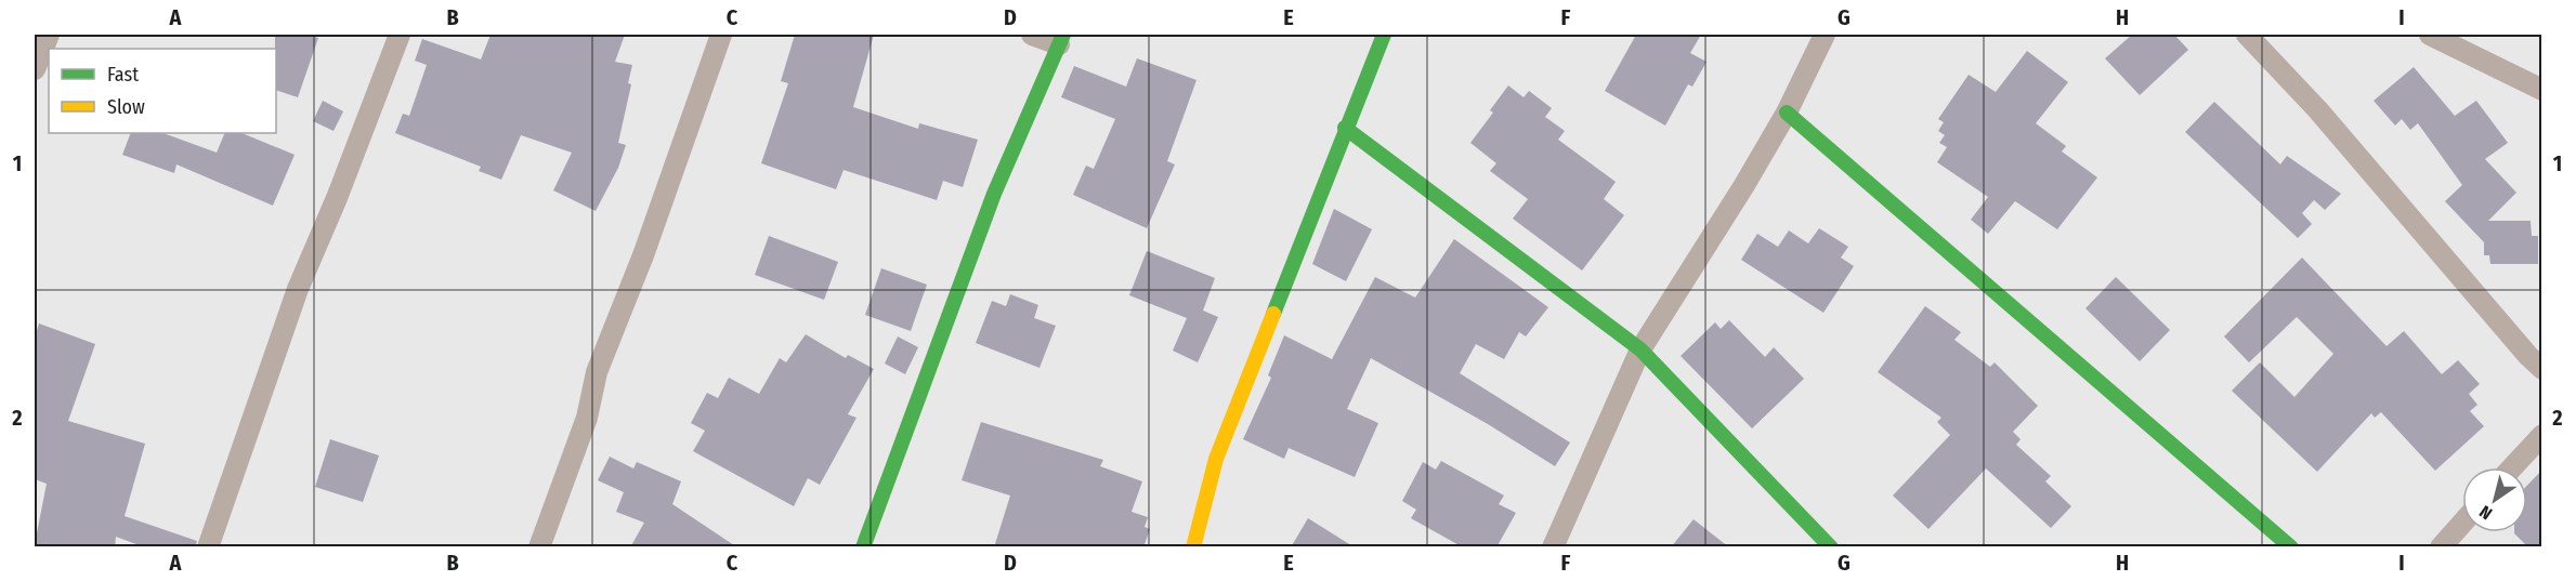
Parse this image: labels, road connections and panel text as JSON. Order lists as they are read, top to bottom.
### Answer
{
  "legend": ["Fast", "Slow"],
  "north": "bottom left",
  "grid": {
    "columns": [
      "A",
      "B",
      "C",
      "D",
      "E",
      "F",
      "G",
      "H",
      "I"
    ],
    "rows": ["1", "2"]
  }
}
